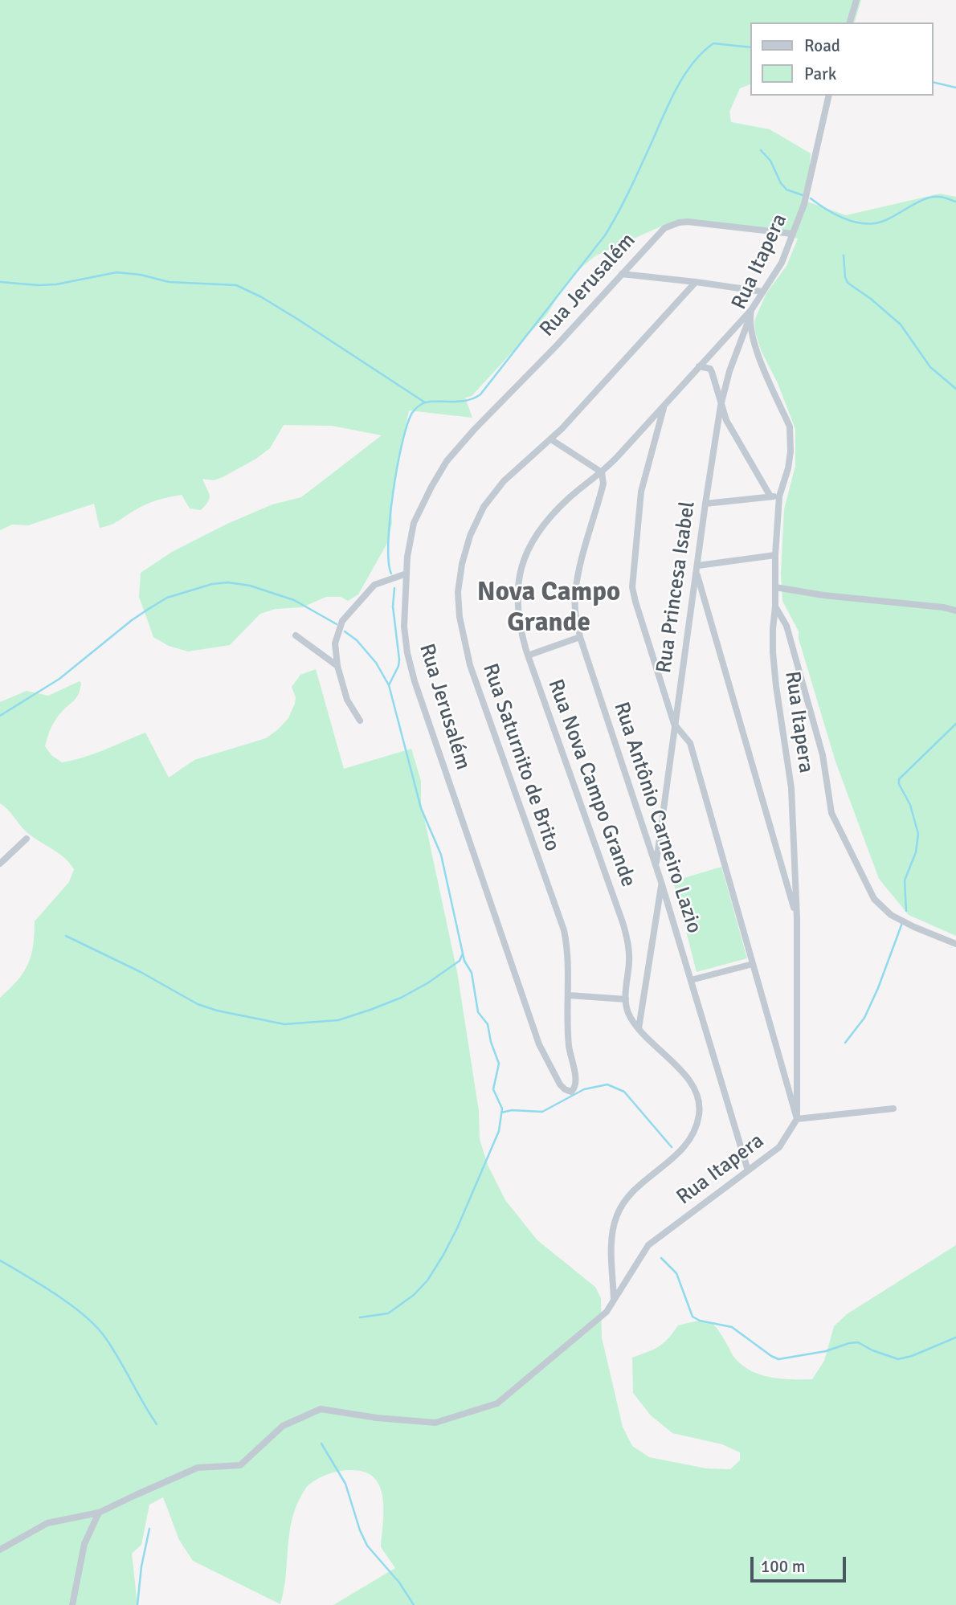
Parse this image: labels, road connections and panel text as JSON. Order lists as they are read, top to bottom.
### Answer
{
  "streets": {
    "street": [
      "Rua Itapera",
      "Rua Jerusalém",
      "Rua Princesa Isabel",
      "Rua Saturnito de Brito",
      "Rua Nova Campo Grande",
      "Rua Antônio Carneiro Lazio"
    ]
  },
  "crossings": [
    ["Rua Itapera", "Rua Jerusalém"],
    ["Rua Itapera", "Rua Princesa Isabel"],
    ["Rua Itapera", "Rua Nova Campo Grande"],
    ["Rua Itapera", "Rua Antônio Carneiro Lazio"],
    ["Rua Jerusalém", "Rua Saturnito de Brito"],
    ["Rua Princesa Isabel", "Rua Antônio Carneiro Lazio"],
    ["Rua Nova Campo Grande", "Rua Antônio Carneiro Lazio"]
  ],
  "districts": ["Nova Campo Grande"],
  "legend": ["Road", "Park"],
  "scale_bar": "100 m"
}
